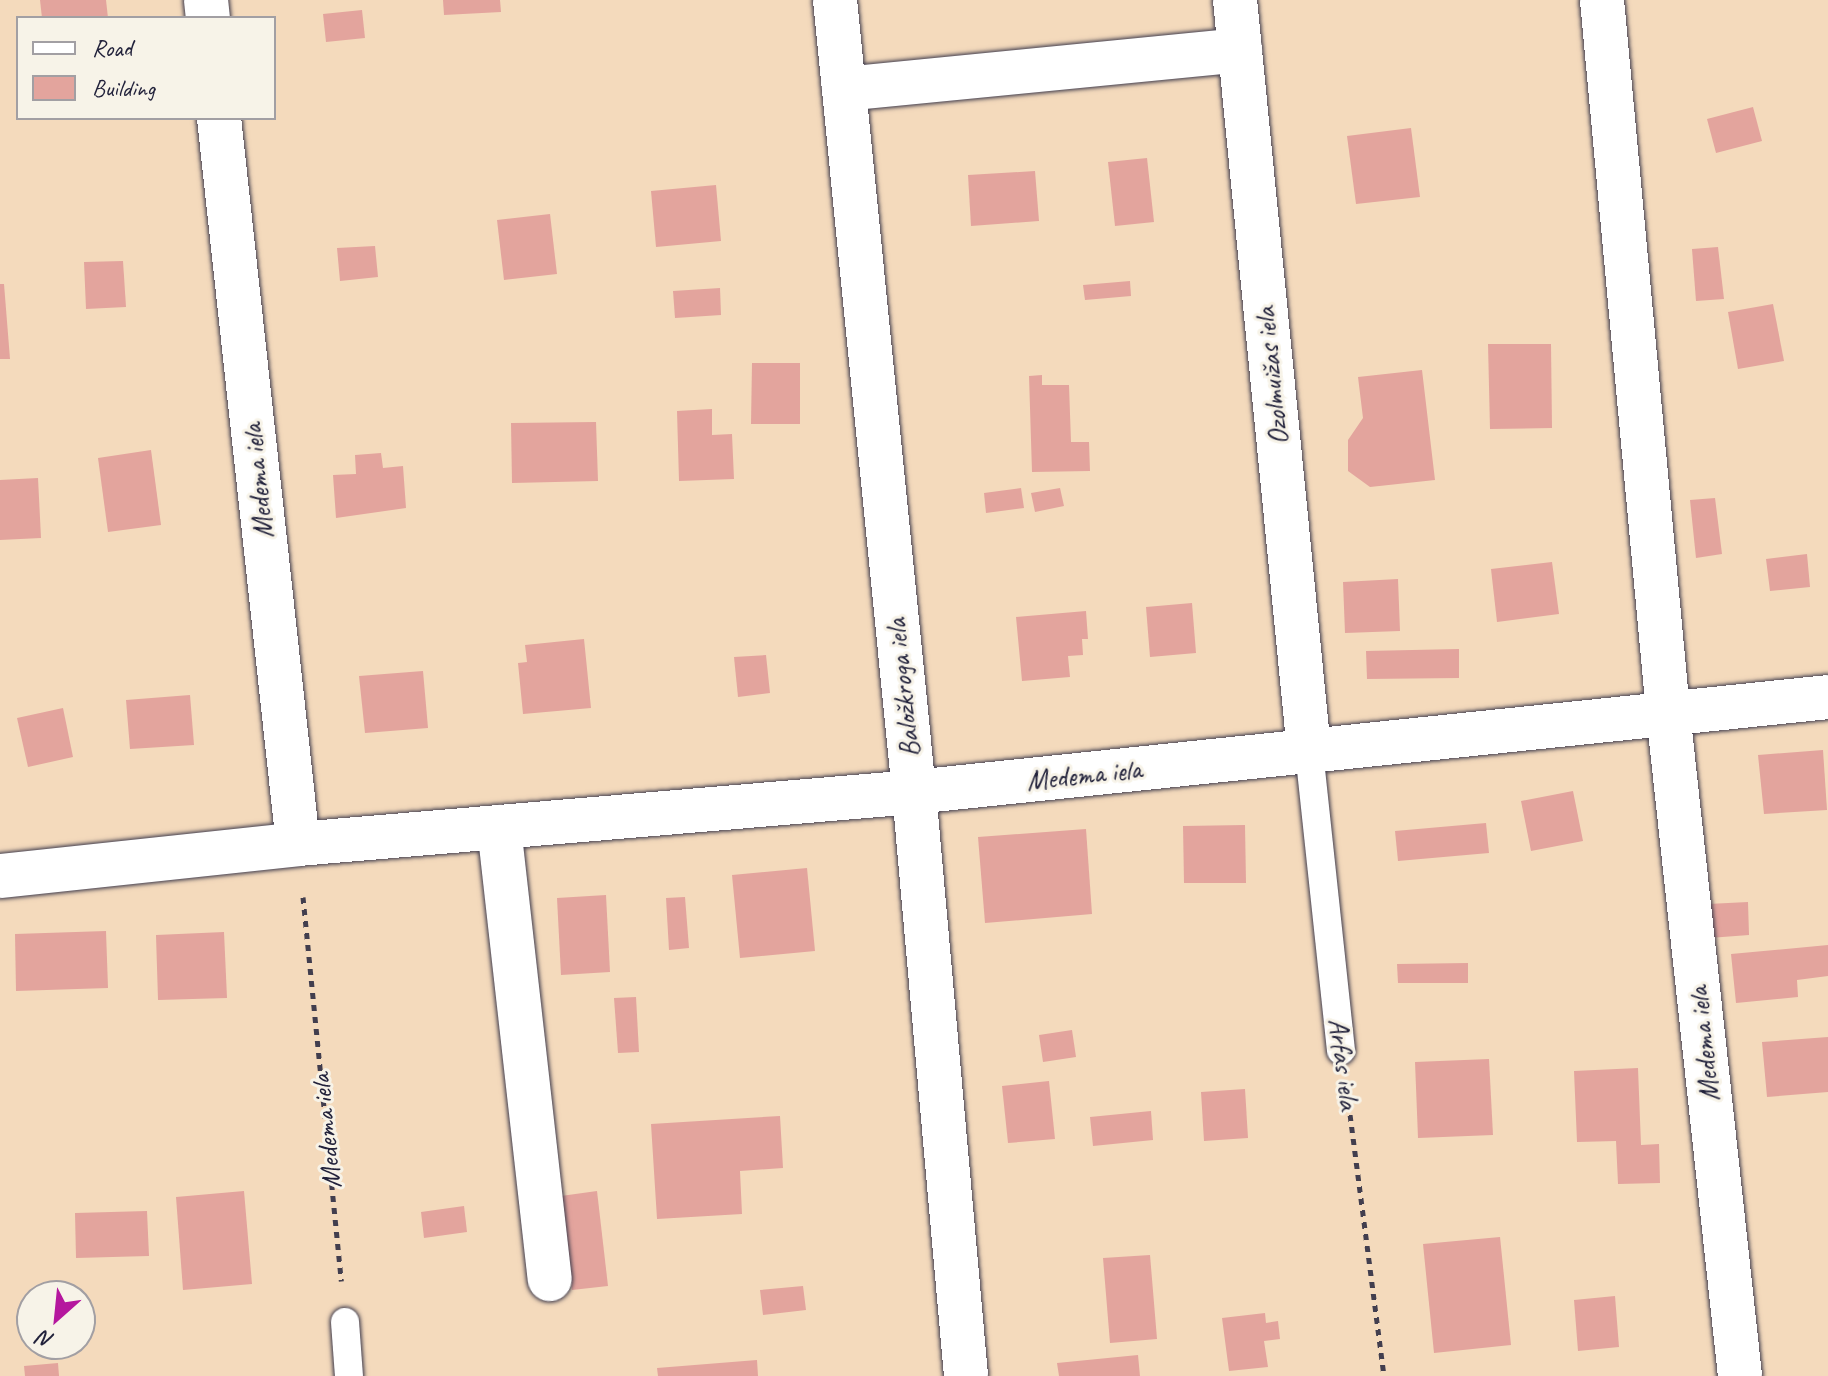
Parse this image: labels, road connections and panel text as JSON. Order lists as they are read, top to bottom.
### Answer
{
  "streets": {
    "street": ["Ozolmuižas iela", "Medema iela", "Baložkroga iela"],
    "lane": ["Arfas iela"]
  },
  "crossings": [
    ["Ozolmuižas iela", "Medema iela"],
    ["Ozolmuižas iela", "Arfas iela"],
    ["Medema iela", "Baložkroga iela"],
    ["Medema iela", "Arfas iela"]
  ],
  "legend": ["Road", "Building"],
  "north": "bottom left"
}
